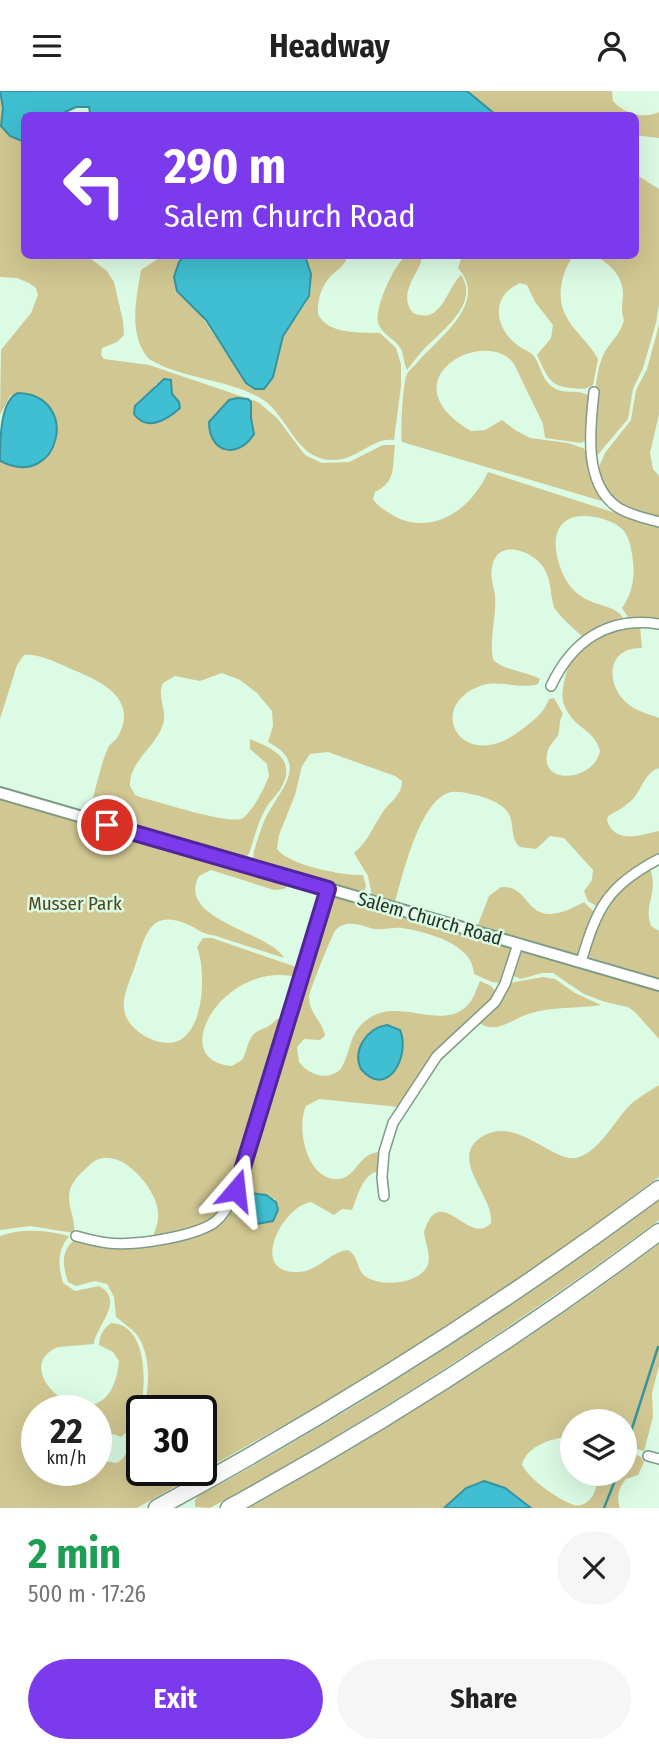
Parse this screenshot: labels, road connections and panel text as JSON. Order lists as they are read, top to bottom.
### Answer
{
  "streets": {
    "street": ["Salem Church Road"]
  },
  "parks": ["Musser Park"],
  "page": {
    "header": "Headway",
    "turn": ["290 m", "Salem Church Road"],
    "speed": "22 km/h",
    "limit": "30",
    "heading": ["2 min", "500 m · 17:26"],
    "buttons": ["Exit", "Share"]
  }
}
